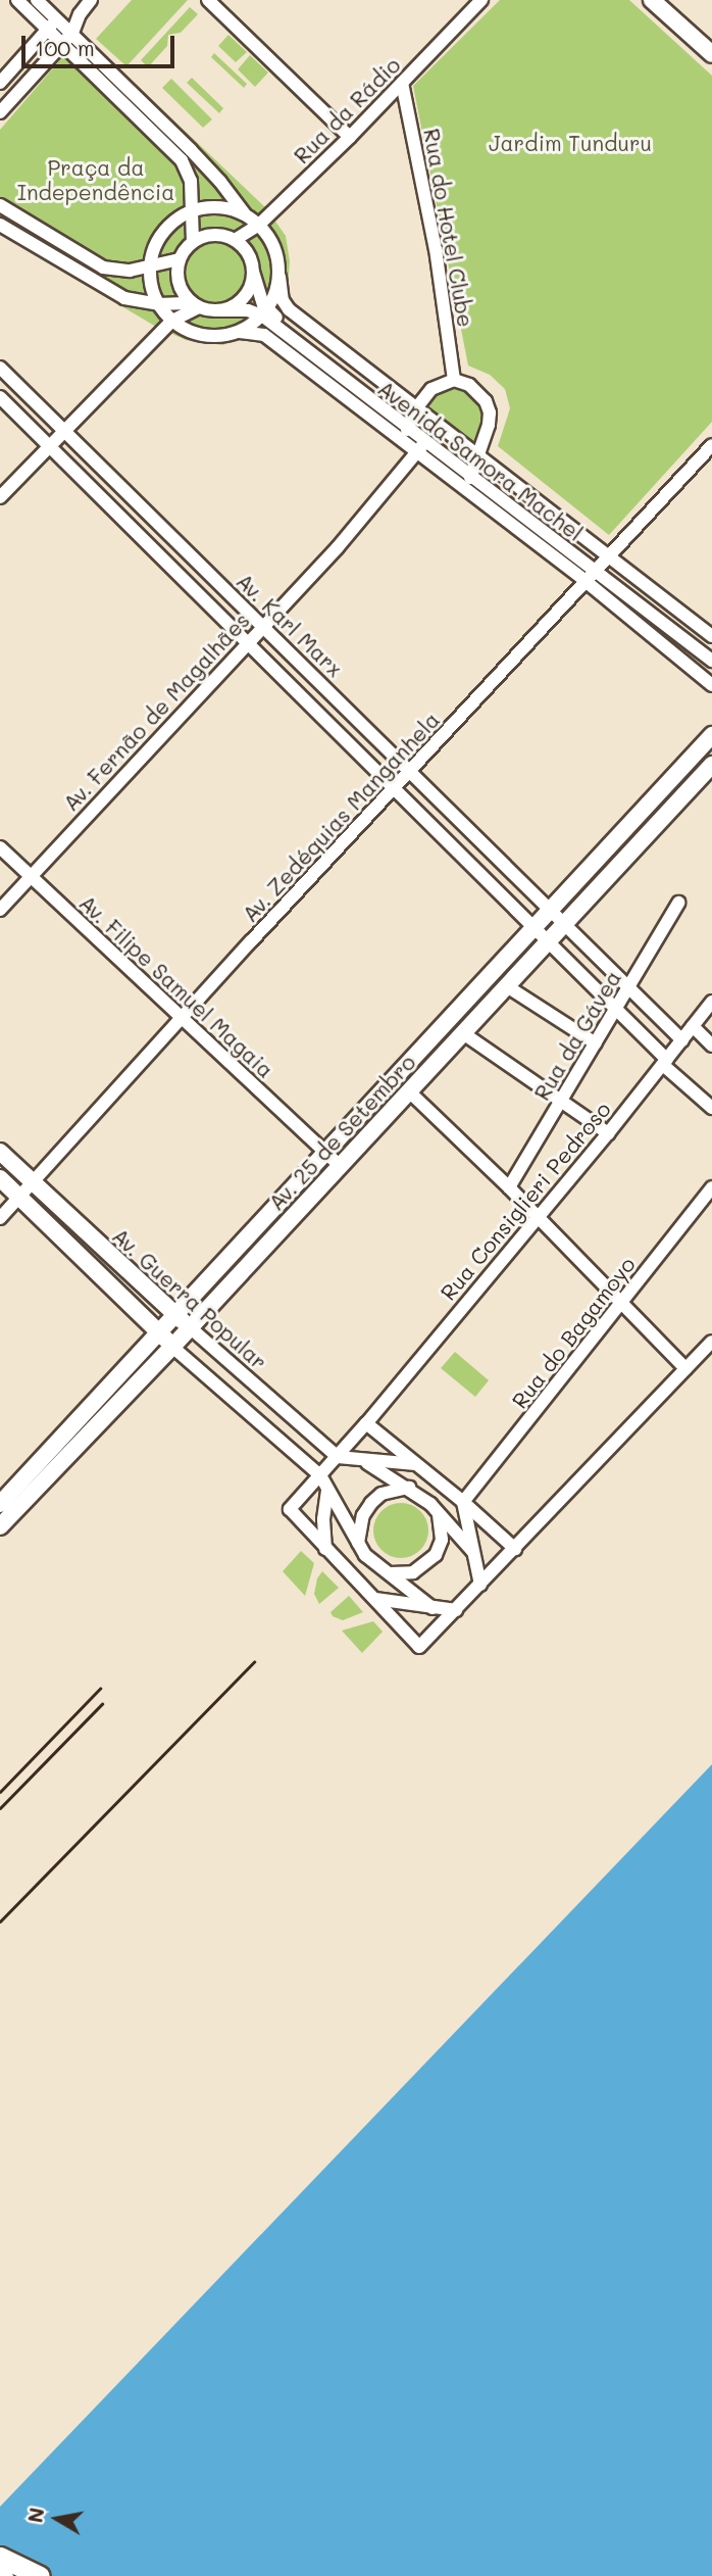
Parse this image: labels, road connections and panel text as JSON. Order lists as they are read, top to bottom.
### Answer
{
  "streets": {
    "main road": ["Av. 25 de Setembro", "Av. Guerra Popular"],
    "street": [
      "Rua da Rádio",
      "Rua do Hotel Clube",
      "Avenida Samora Machel",
      "Av. Karl Marx",
      "Av. Fernão de Magalhães",
      "Av. Zedéquias Manganhela",
      "Av. Filipe Samuel Magaia",
      "Rua da Gávea",
      "Rua Consiglieri Pedroso",
      "Rua do Bagamoyo"
    ]
  },
  "crossings": [
    ["Rua da Rádio", "Rua do Hotel Clube"],
    ["Avenida Samora Machel", "Av. Fernão de Magalhães"],
    ["Av. Karl Marx", "Av. Fernão de Magalhães"],
    ["Av. Karl Marx", "Av. Zedéquias Manganhela"],
    ["Av. Karl Marx", "Rua da Gávea"],
    ["Av. Karl Marx", "Av. 25 de Setembro"],
    ["Av. Karl Marx", "Rua Consiglieri Pedroso"],
    ["Av. Fernão de Magalhães", "Av. Filipe Samuel Magaia"],
    ["Av. Zedéquias Manganhela", "Av. Filipe Samuel Magaia"],
    ["Av. Zedéquias Manganhela", "Av. Guerra Popular"],
    ["Av. Filipe Samuel Magaia", "Av. 25 de Setembro"],
    ["Av. 25 de Setembro", "Av. Guerra Popular"],
    ["Rua Consiglieri Pedroso", "Av. Guerra Popular"]
  ],
  "parks": ["Jardim Tunduru", "Praça da Independência"],
  "scale_bar": "100 m",
  "north": "left"
}
